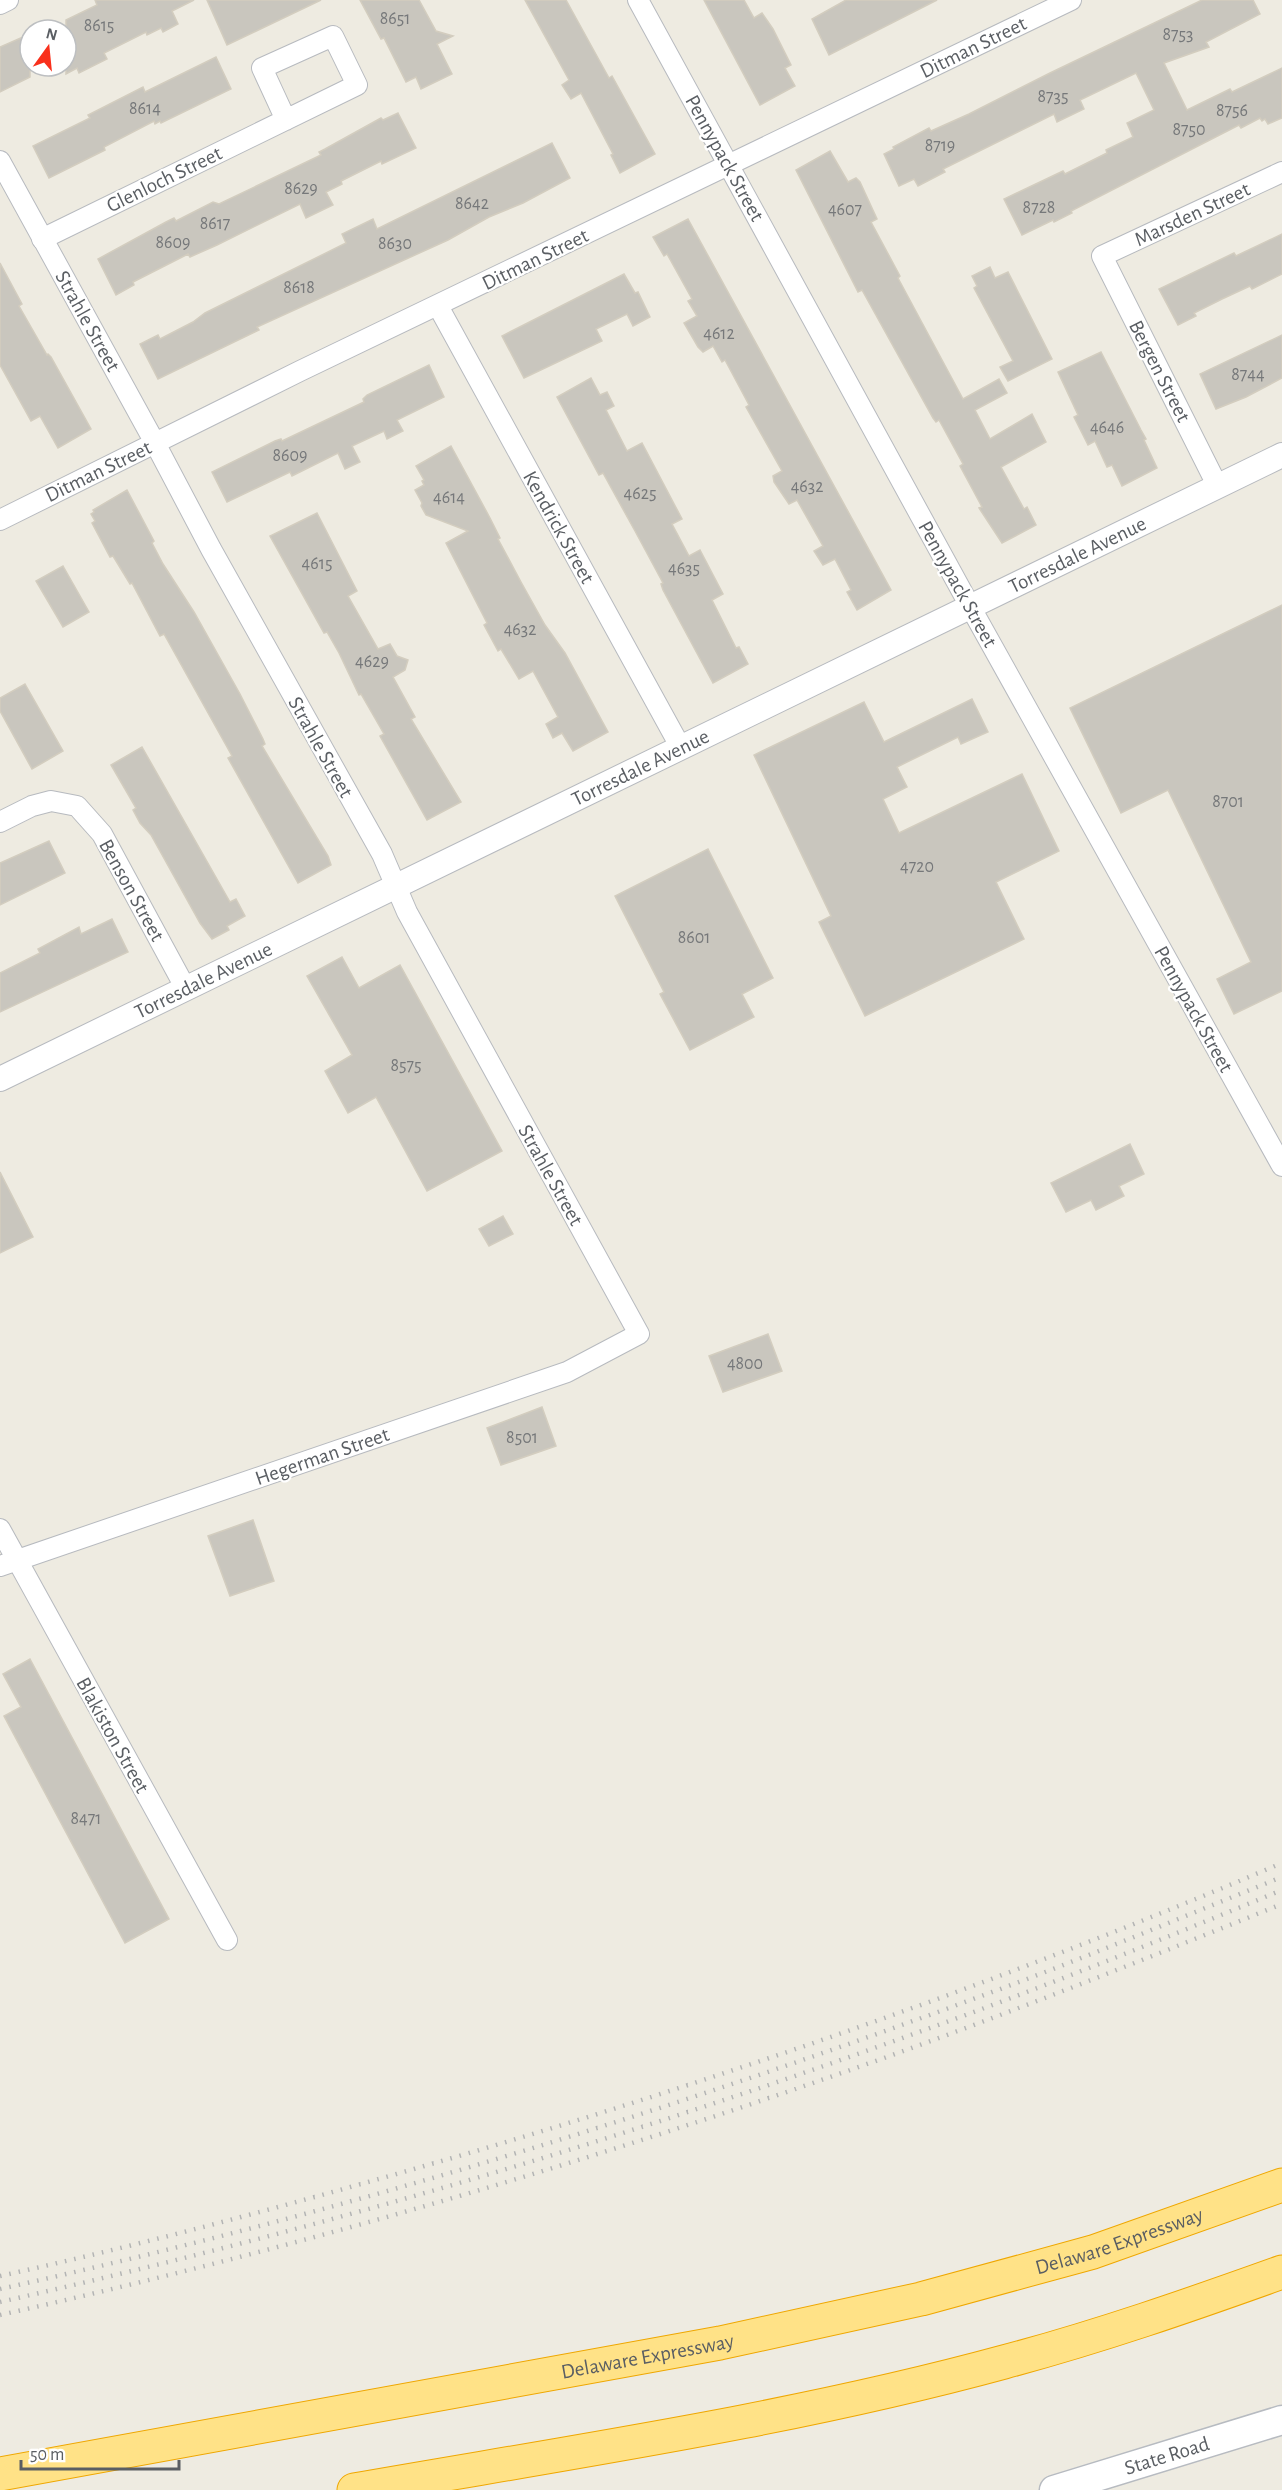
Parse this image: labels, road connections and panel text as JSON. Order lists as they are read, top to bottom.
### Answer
{
  "streets": {
    "highway": ["Delaware Expressway"],
    "main road": ["State Road"],
    "street": [
      "Ditman Street",
      "Pennypack Street",
      "Glenloch Street",
      "Marsden Street",
      "Strahle Street",
      "Bergen Street",
      "Kendrick Street",
      "Torresdale Avenue",
      "Benson Street",
      "Hegerman Street",
      "Blakiston Street"
    ]
  },
  "crossings": [
    ["Ditman Street", "Pennypack Street"],
    ["Ditman Street", "Strahle Street"],
    ["Ditman Street", "Kendrick Street"],
    ["Pennypack Street", "Torresdale Avenue"],
    ["Glenloch Street", "Strahle Street"],
    ["Marsden Street", "Bergen Street"],
    ["Strahle Street", "Torresdale Avenue"],
    ["Strahle Street", "Hegerman Street"],
    ["Bergen Street", "Torresdale Avenue"],
    ["Kendrick Street", "Torresdale Avenue"],
    ["Torresdale Avenue", "Benson Street"],
    ["Hegerman Street", "Blakiston Street"]
  ],
  "house_numbers": [
    "8651",
    "8615",
    "8753",
    "8735",
    "8614",
    "8756",
    "8750",
    "8719",
    "8629",
    "8642",
    "8728",
    "4607",
    "8617",
    "8609",
    "8630",
    "8618",
    "4612",
    "8744",
    "4646",
    "8609",
    "4632",
    "4625",
    "4614",
    "4615",
    "4635",
    "4632",
    "4629",
    "8701",
    "4720",
    "8601",
    "8575",
    "4800",
    "8501",
    "8471"
  ],
  "scale_bar": "50 m",
  "north": "top"
}
